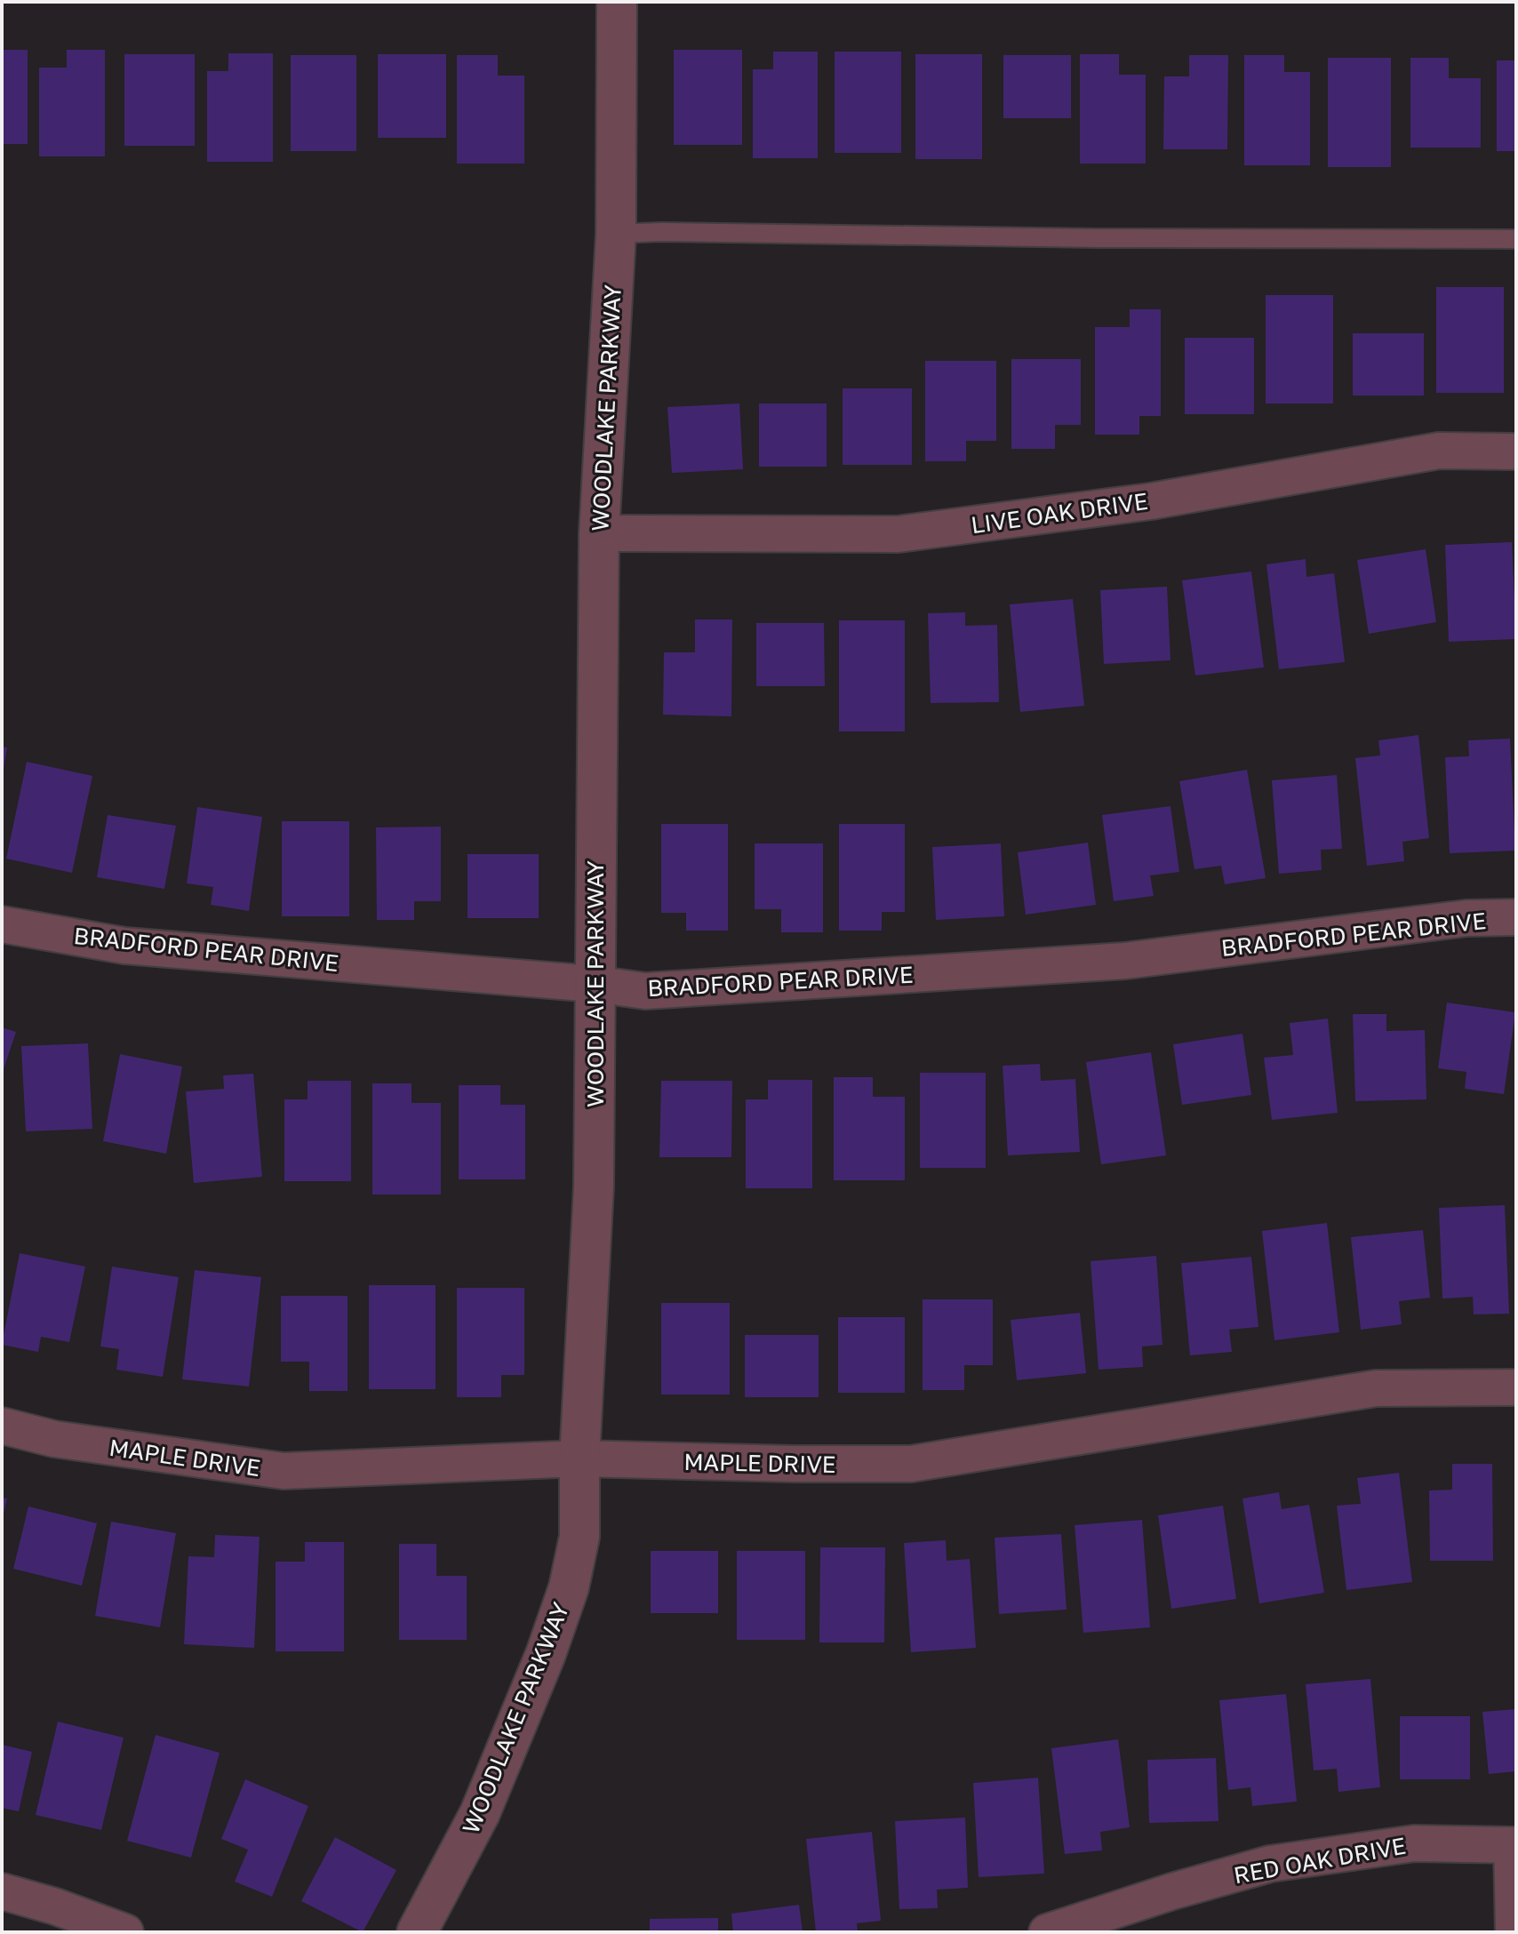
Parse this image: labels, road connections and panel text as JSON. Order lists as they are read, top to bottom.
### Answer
{
  "streets": {
    "street": [
      "WOODLAKE PARKWAY",
      "LIVE OAK DRIVE",
      "BRADFORD PEAR DRIVE",
      "MAPLE DRIVE",
      "RED OAK DRIVE"
    ]
  },
  "crossings": [
    ["WOODLAKE PARKWAY", "LIVE OAK DRIVE"],
    ["WOODLAKE PARKWAY", "BRADFORD PEAR DRIVE"],
    ["WOODLAKE PARKWAY", "MAPLE DRIVE"]
  ]
}
